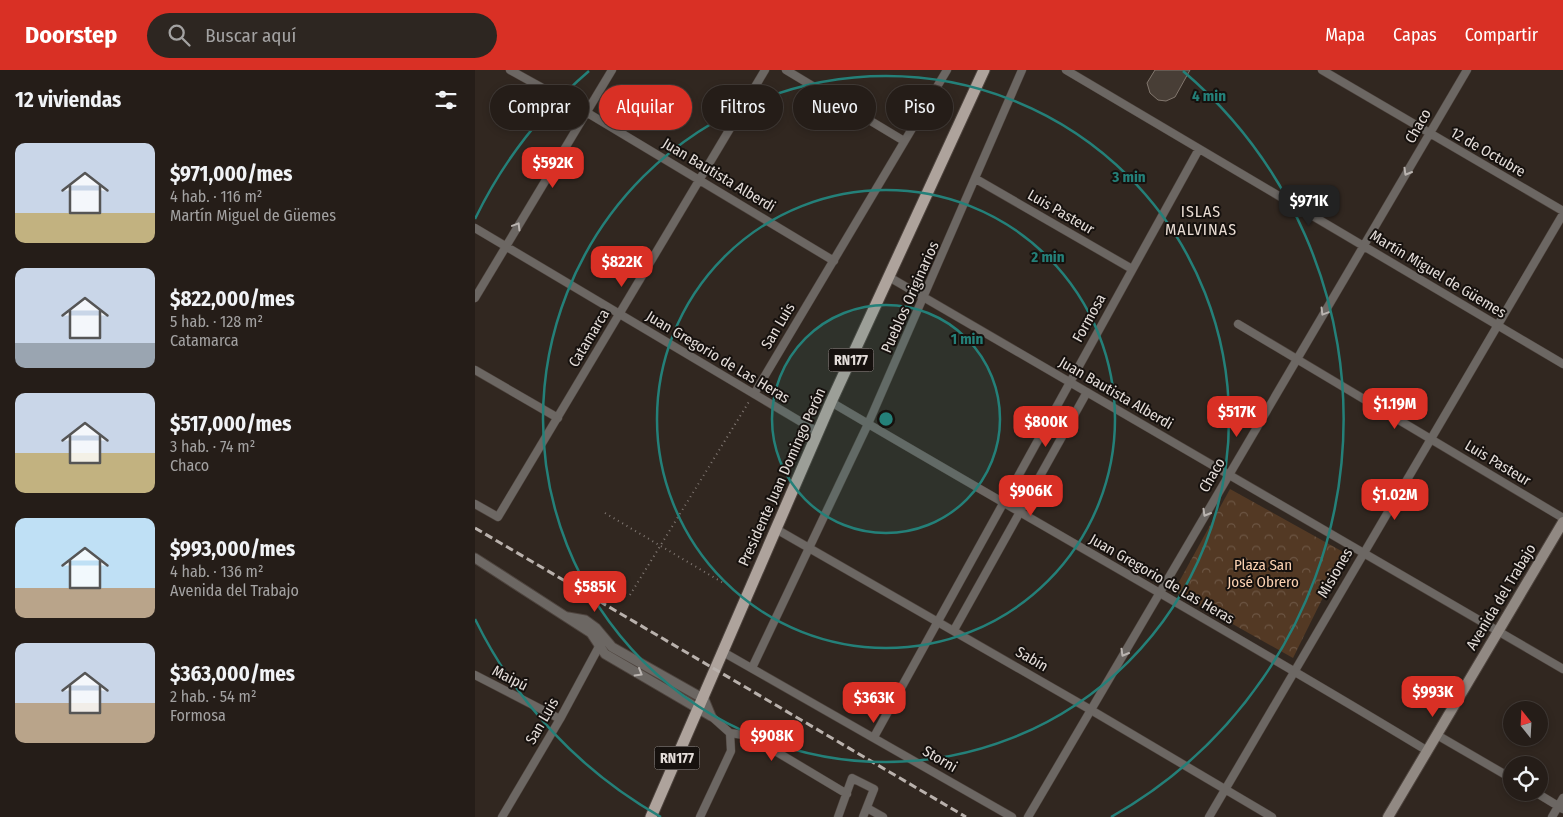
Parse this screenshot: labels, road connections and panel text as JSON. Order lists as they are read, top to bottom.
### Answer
{
  "streets": {
    "main road": ["RN177", "Presidente Juan Domingo Perón", "Avenida del Trabajo"],
    "street": [
      "Chaco",
      "12 de Octubre",
      "Juan Bautista Alberdi",
      "Luis Pasteur",
      "Martín Miguel de Güemes",
      "Pueblos Originarios",
      "Formosa",
      "San Luis",
      "Catamarca",
      "Juan Gregorio de Las Heras",
      "Misiones",
      "Sabín",
      "Maipú",
      "Storni"
    ]
  },
  "crossings": [
    ["Chaco", "12 de Octubre"],
    ["Chaco", "Juan Bautista Alberdi"],
    ["Chaco", "Luis Pasteur"],
    ["Chaco", "Martín Miguel de Güemes"],
    ["Chaco", "Juan Gregorio de Las Heras"],
    ["Chaco", "Sabín"],
    ["12 de Octubre", "Misiones"],
    ["Juan Bautista Alberdi", "Pueblos Originarios"],
    ["Juan Bautista Alberdi", "Formosa"],
    ["Juan Bautista Alberdi", "San Luis"],
    ["Juan Bautista Alberdi", "Catamarca"],
    ["Juan Bautista Alberdi", "Presidente Juan Domingo Perón"],
    ["Juan Bautista Alberdi", "Misiones"],
    ["Juan Bautista Alberdi", "Avenida del Trabajo"],
    ["Luis Pasteur", "Pueblos Originarios"],
    ["Luis Pasteur", "Formosa"],
    ["Luis Pasteur", "Misiones"],
    ["Martín Miguel de Güemes", "Formosa"],
    ["Martín Miguel de Güemes", "Misiones"],
    ["Pueblos Originarios", "Juan Gregorio de Las Heras"],
    ["Pueblos Originarios", "Sabín"],
    ["Pueblos Originarios", "Storni"],
    ["Formosa", "Juan Gregorio de Las Heras"],
    ["Formosa", "Sabín"],
    ["Formosa", "Storni"],
    ["San Luis", "Juan Gregorio de Las Heras"],
    ["San Luis", "Maipú"],
    ["Catamarca", "Juan Gregorio de Las Heras"],
    ["Juan Gregorio de Las Heras", "Presidente Juan Domingo Perón"],
    ["Juan Gregorio de Las Heras", "Misiones"],
    ["Juan Gregorio de Las Heras", "Avenida del Trabajo"],
    ["Presidente Juan Domingo Perón", "Sabín"],
    ["Presidente Juan Domingo Perón", "Storni"],
    ["Misiones", "Sabín"]
  ],
  "one_way": ["Chaco"],
  "districts": ["ISLAS MALVINAS"],
  "parks": ["Plaza San José Obrero"],
  "north": "top",
  "page": {
    "header": "Doorstep",
    "search": "Buscar aquí",
    "nav": ["Mapa", "Capas", "Compartir"],
    "heading": "12 viviendas",
    "chip": [
      "Comprar",
      "Alquilar",
      "Filtros",
      "Nuevo",
      "Piso"
    ],
    "list": [
      {
        "name": "$971,000/mes",
        "note": "4 hab. · 116 m² · Martín Miguel de Güemes"
      },
      {
        "name": "$822,000/mes",
        "note": "5 hab. · 128 m² · Catamarca"
      },
      {
        "name": "$517,000/mes",
        "note": "3 hab. · 74 m² · Chaco"
      },
      {
        "name": "$993,000/mes",
        "note": "4 hab. · 136 m² · Avenida del Trabajo"
      },
      {
        "name": "$363,000/mes",
        "note": "2 hab. · 54 m² · Formosa"
      }
    ],
    "price": [
      "$592K",
      "$971K",
      "$822K",
      "$1.19M",
      "$517K",
      "$800K",
      "$906K",
      "$1.02M",
      "$585K",
      "$993K",
      "$363K",
      "$908K"
    ]
  },
  "rings": [
    "4 min",
    "3 min",
    "2 min",
    "1 min"
  ]
}
